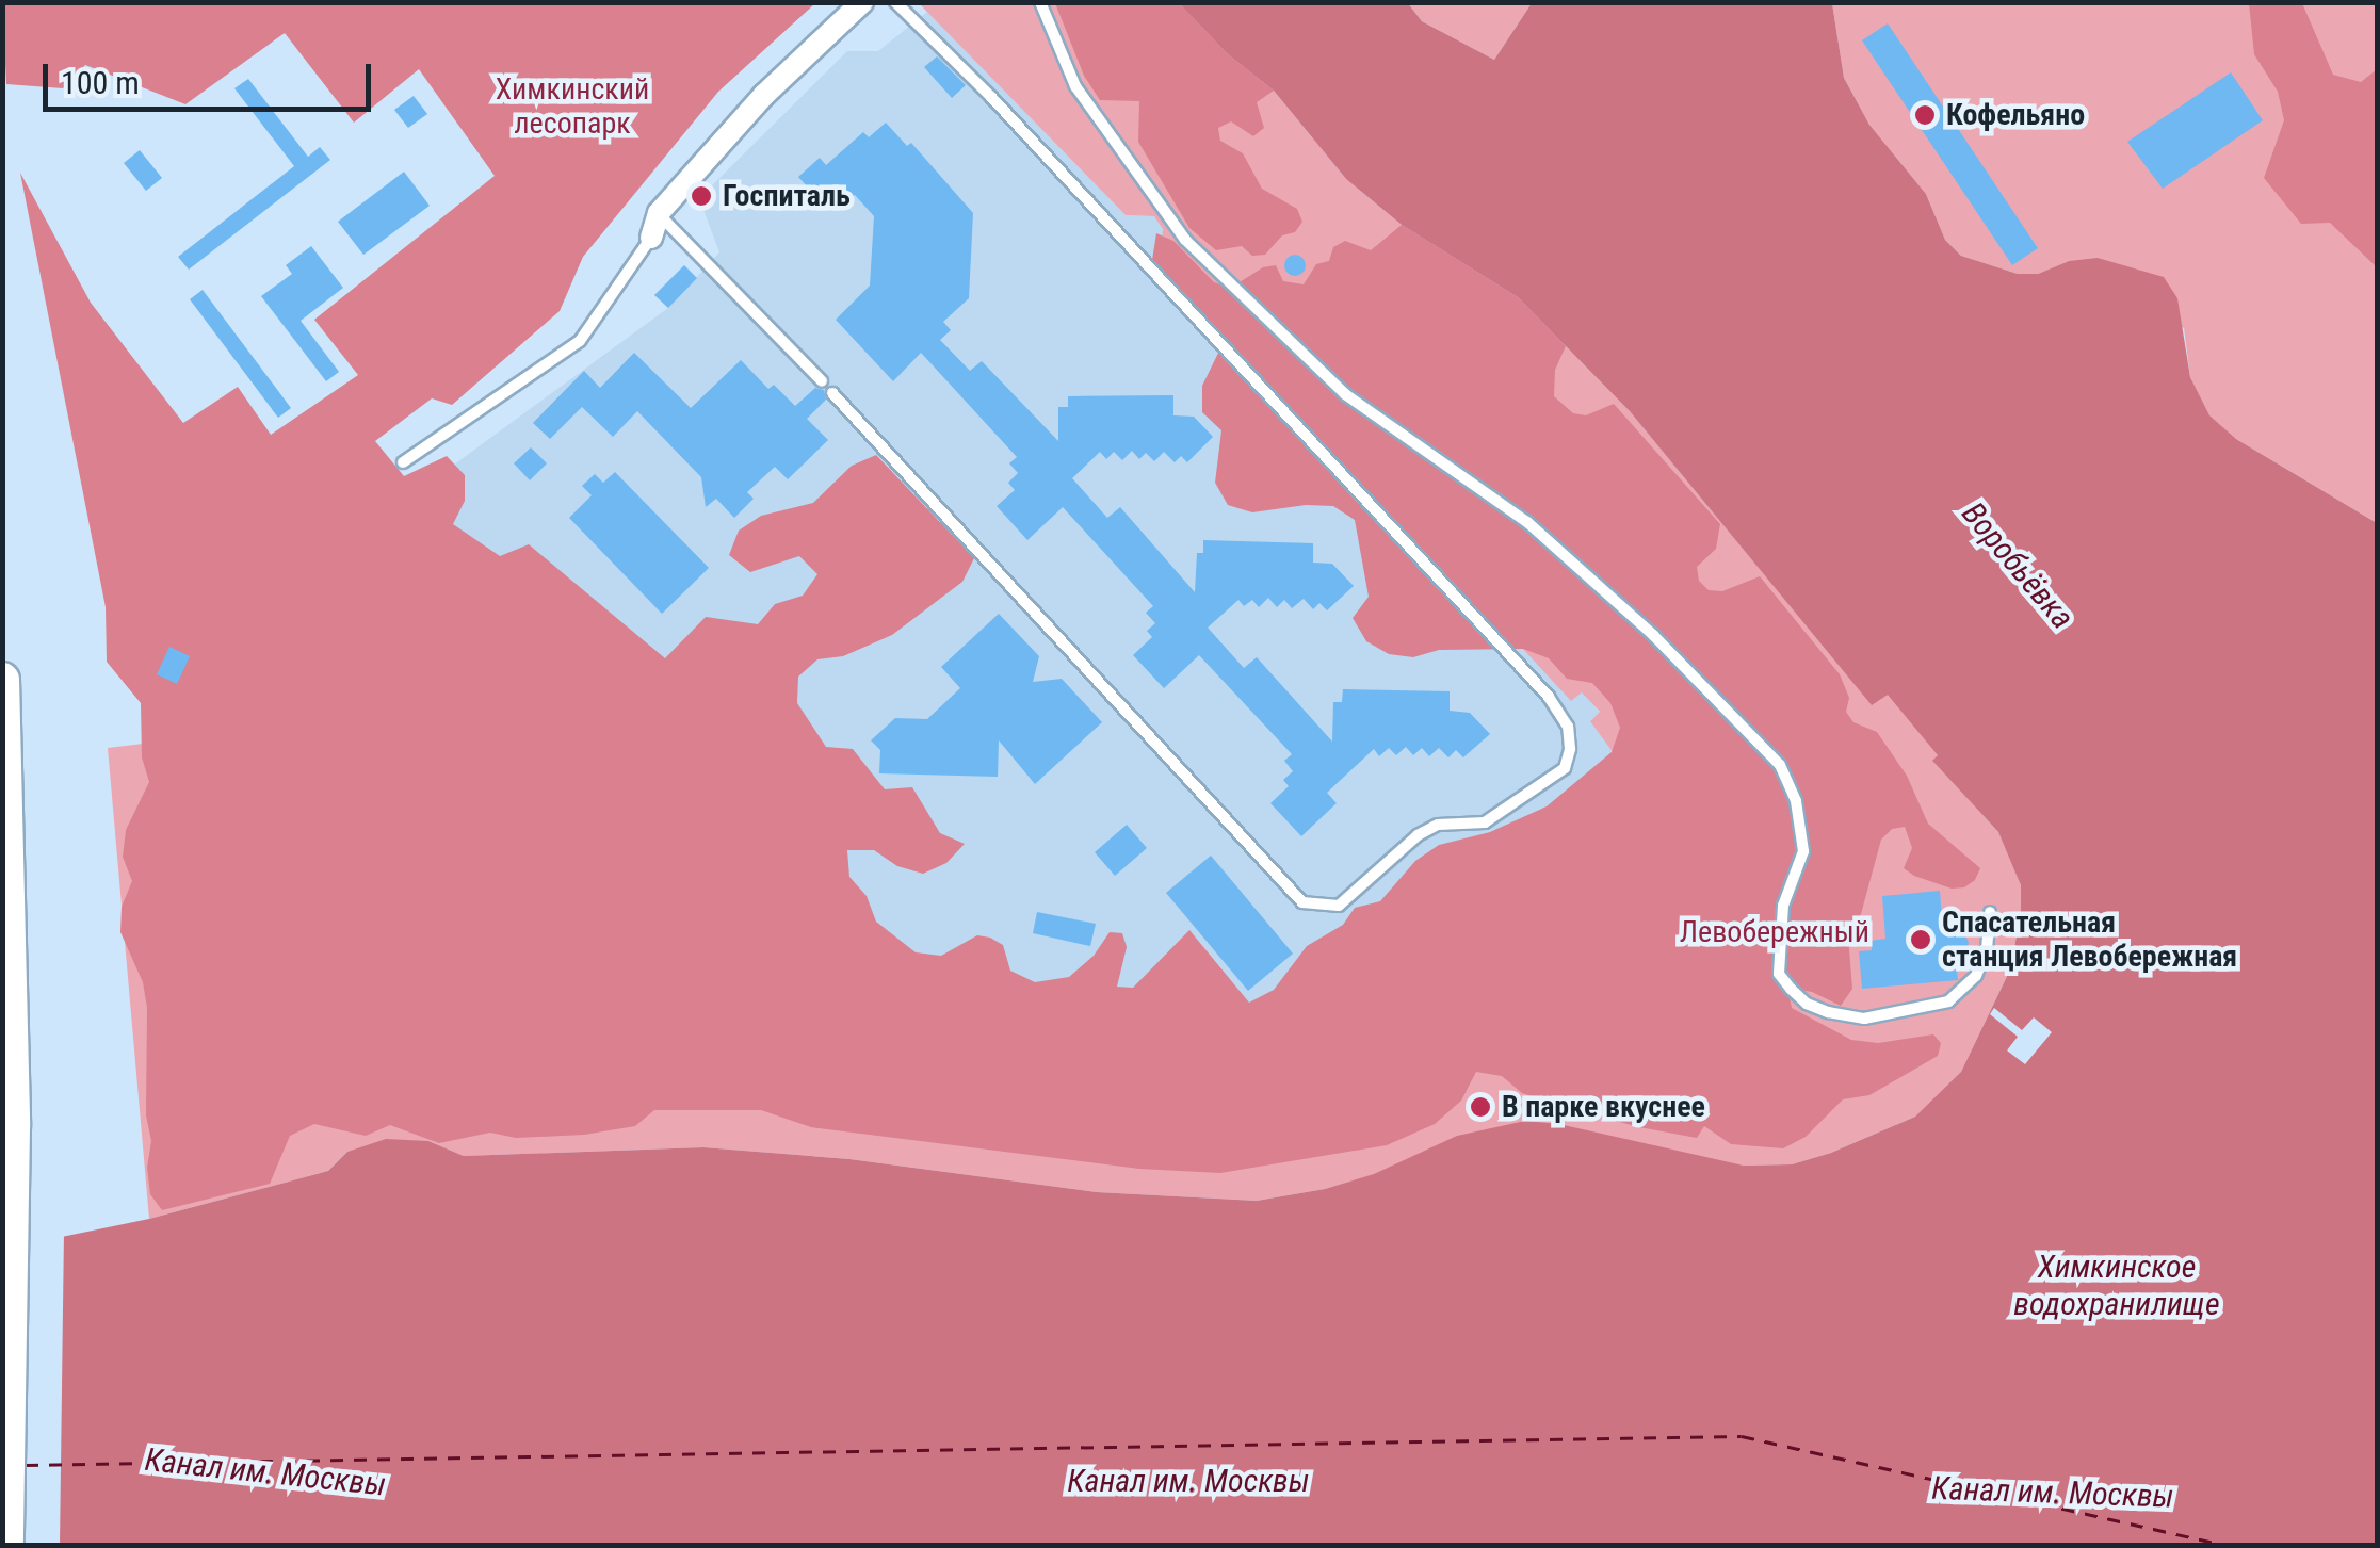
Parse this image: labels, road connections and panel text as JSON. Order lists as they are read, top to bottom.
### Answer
{
  "water": ["Воробьёвка", "Химкинское водохранилище", "Канал им. Москвы"],
  "parks": ["Химкинский лесопарк", "Левобережный"],
  "places": [
    "Кофельяно",
    "Госпиталь",
    "Спасательная станция Левобережная",
    "В парке вкуснее"
  ],
  "scale_bar": "100 m"
}
